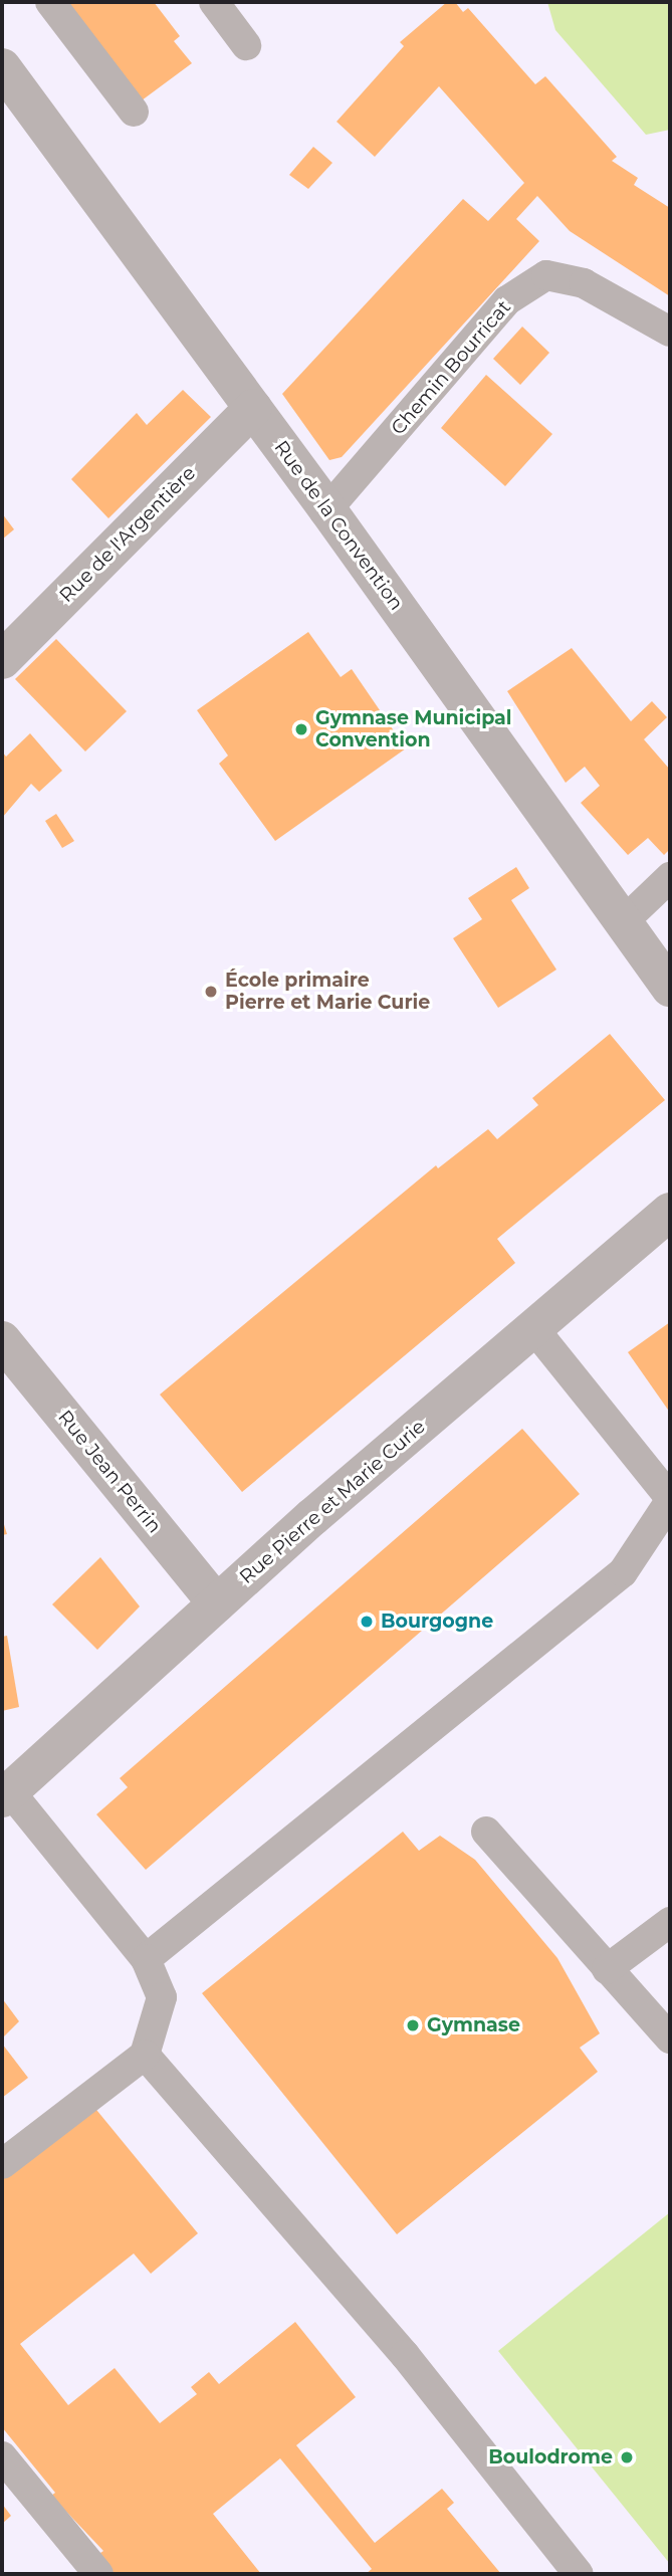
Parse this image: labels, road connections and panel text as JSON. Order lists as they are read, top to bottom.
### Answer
{
  "streets": {
    "street": [
      "Rue de la Convention",
      "Rue de l'Argentière",
      "Rue Jean Perrin",
      "Rue Pierre et Marie Curie"
    ],
    "lane": ["Chemin Bourricat"]
  },
  "crossings": [
    ["Chemin Bourricat", "Rue de la Convention"],
    ["Rue de la Convention", "Rue de l'Argentière"],
    ["Rue Jean Perrin", "Rue Pierre et Marie Curie"]
  ],
  "places": [
    "Gymnase Municipal Convention",
    "École primaire Pierre et Marie Curie",
    "Bourgogne",
    "Gymnase",
    "Boulodrome"
  ]
}
